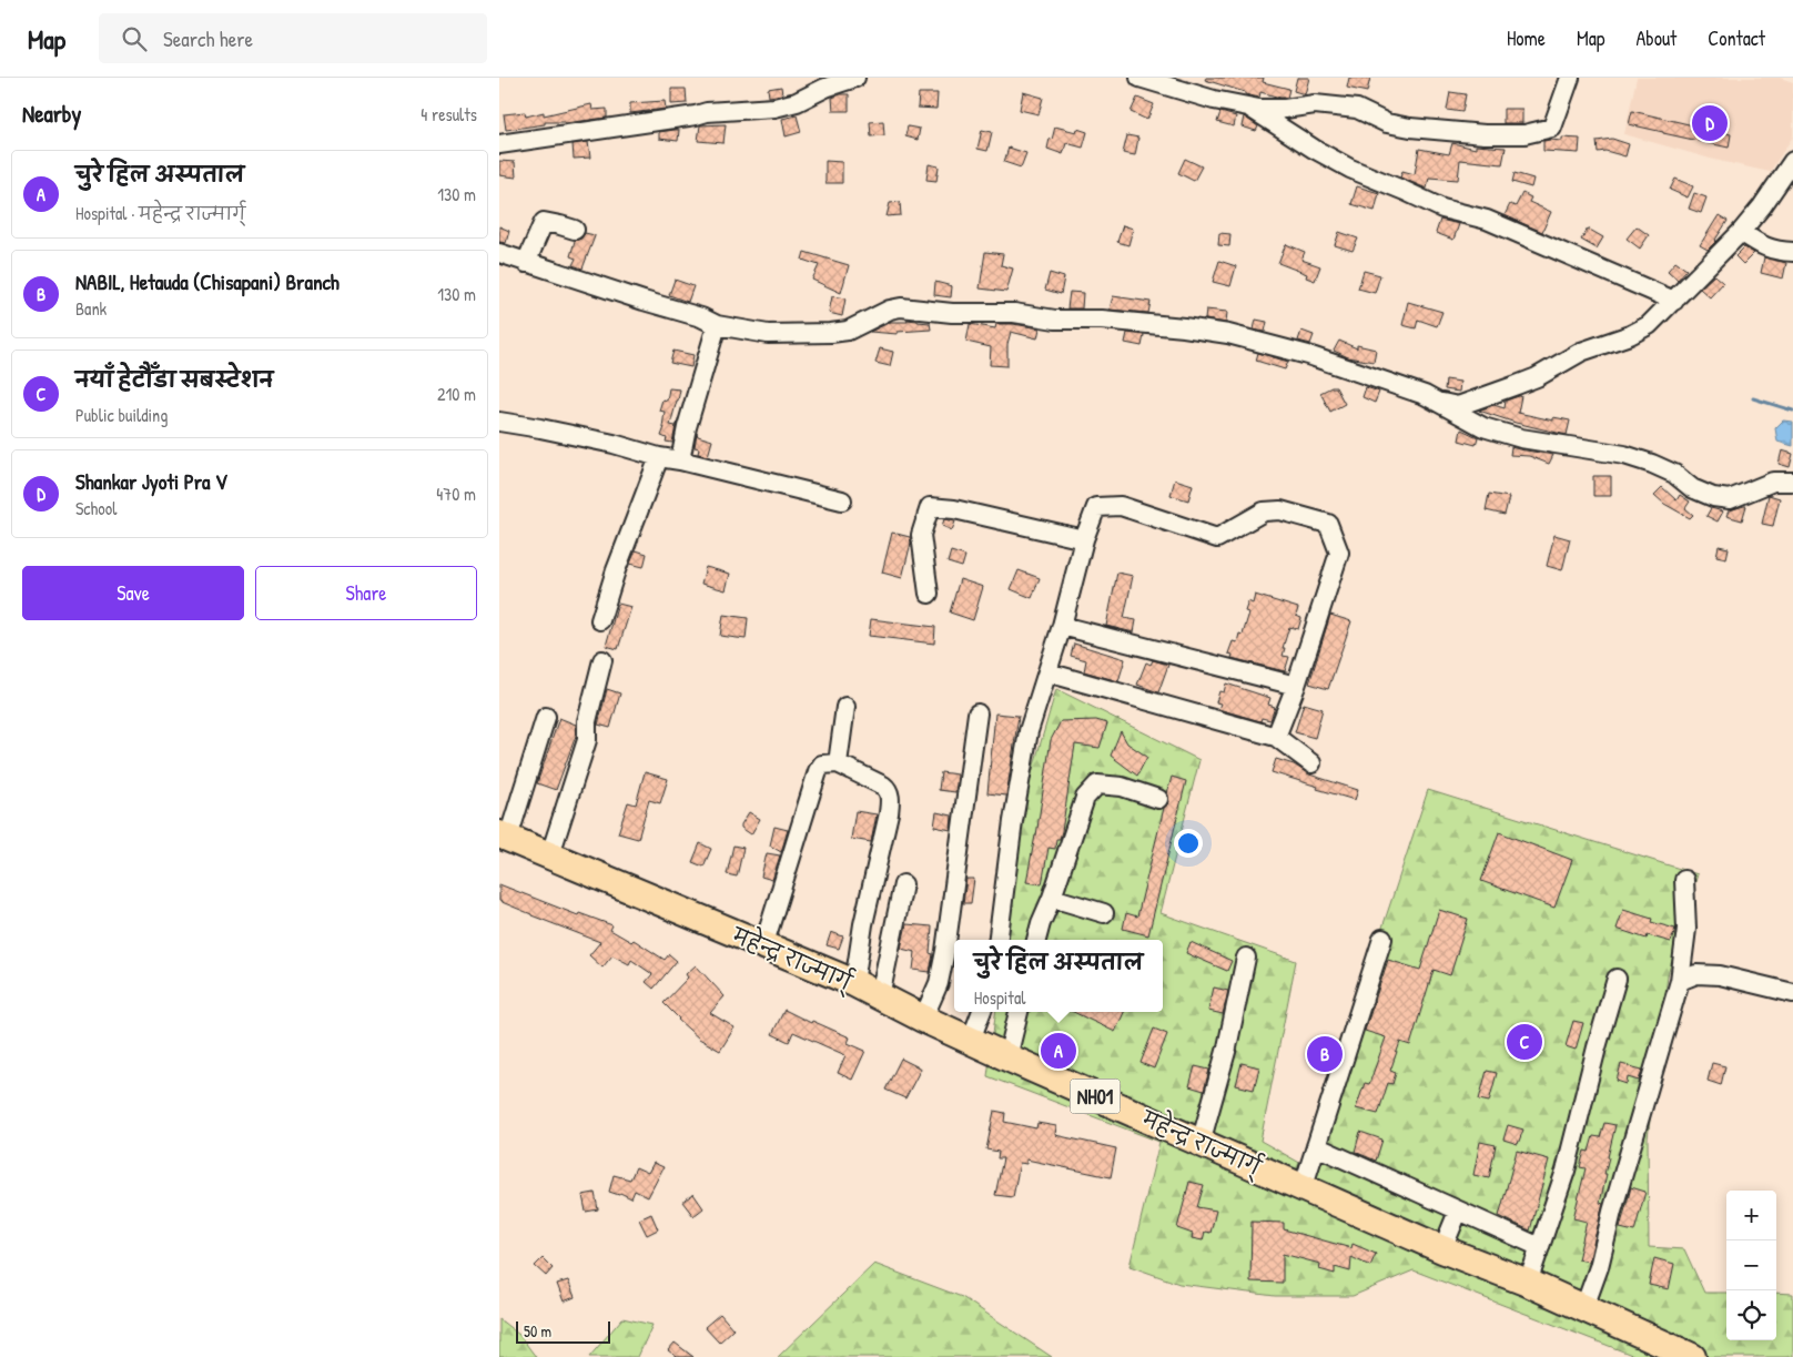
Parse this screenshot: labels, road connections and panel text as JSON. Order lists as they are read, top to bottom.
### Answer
{
  "streets": {
    "highway": ["महेन्द्र राज्मार्ग्", "NH01"]
  },
  "scale_bar": "50 m",
  "page": {
    "header": "Map",
    "search": "Search here",
    "nav": [
      "Home",
      "Map",
      "About",
      "Contact"
    ],
    "heading": ["Nearby", "4 results"],
    "pins": [
      "D",
      "C",
      "A",
      "B"
    ],
    "list": [
      {
        "mark": "A",
        "name": "चुरे हिल अस्पताल",
        "note": "Hospital · महेन्द्र राज्मार्ग्",
        "value": "130 m"
      },
      {
        "mark": "B",
        "name": "NABIL, Hetauda (Chisapani) Branch",
        "note": "Bank",
        "value": "130 m"
      },
      {
        "mark": "C",
        "name": "नयाँ हेटौँडा सबस्टेशन",
        "note": "Public building",
        "value": "210 m"
      },
      {
        "mark": "D",
        "name": "Shankar Jyoti Pra V",
        "note": "School",
        "value": "470 m"
      }
    ],
    "buttons": ["Save", "Share"],
    "popup": ["चुरे हिल अस्पताल", "Hospital"],
    "map_buttons": ["+", "−"],
    "scale": "50 m"
  }
}
